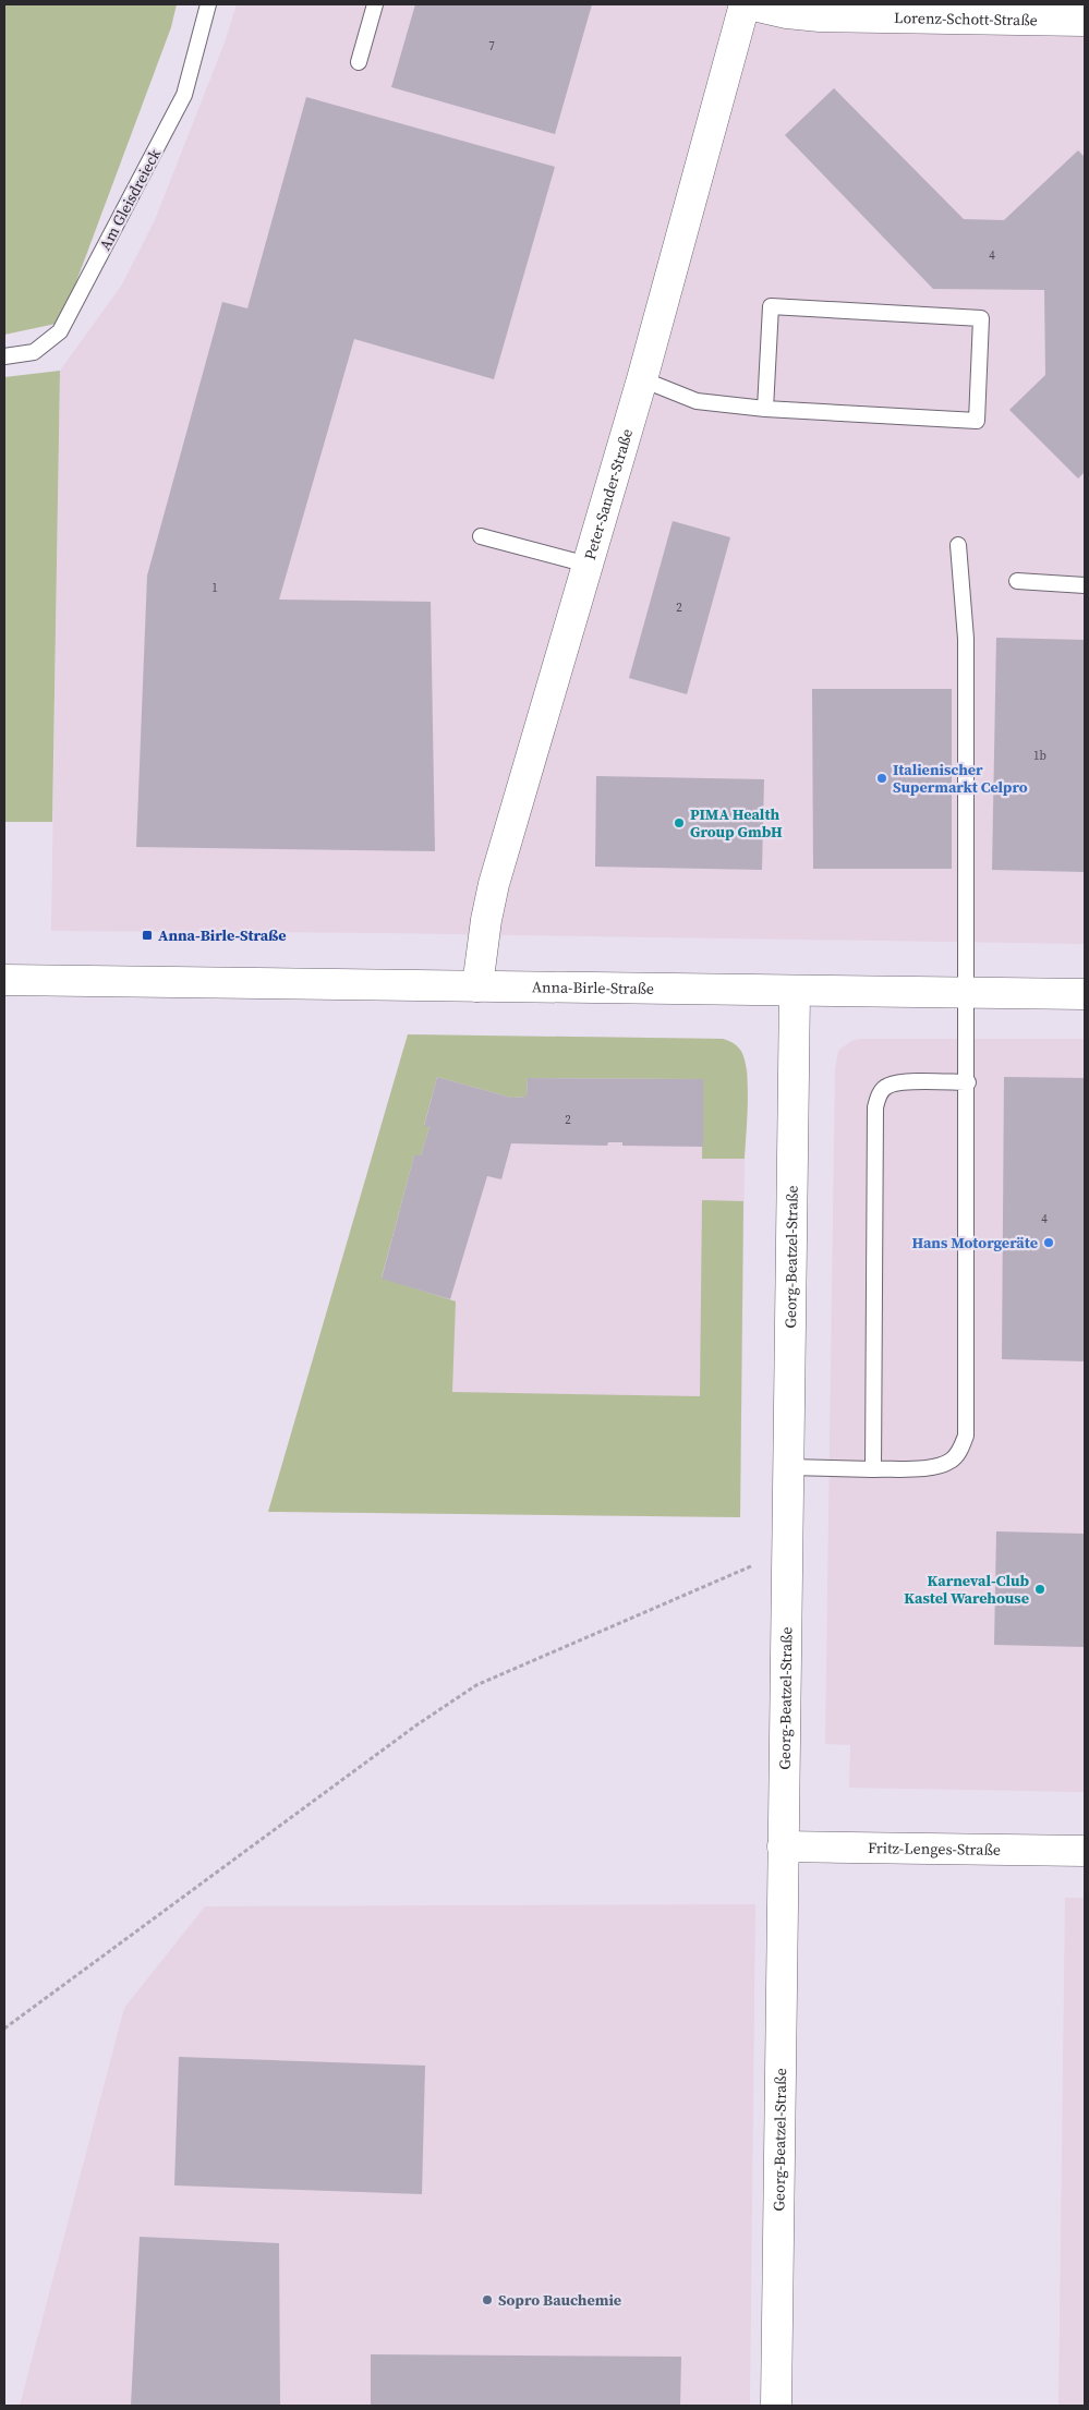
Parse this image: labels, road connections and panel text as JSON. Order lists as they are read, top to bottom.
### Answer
{
  "streets": {
    "street": [
      "Lorenz-Schott-Straße",
      "Peter-Sander-Straße",
      "Anna-Birle-Straße",
      "Georg-Beatzel-Straße",
      "Fritz-Lenges-Straße"
    ],
    "lane": ["Am Gleisdreieck"]
  },
  "crossings": [
    ["Peter-Sander-Straße", "Anna-Birle-Straße"],
    ["Anna-Birle-Straße", "Georg-Beatzel-Straße"],
    ["Georg-Beatzel-Straße", "Fritz-Lenges-Straße"]
  ],
  "places": {
    "other": [
      "Italienischer Supermarkt Celpro",
      "PIMA Health Group GmbH",
      "Hans Motorgeräte",
      "Karneval-Club Kastel Warehouse",
      "Sopro Bauchemie"
    ],
    "transit": ["Anna-Birle-Straße"]
  },
  "house_numbers": [
    "7",
    "4",
    "1",
    "2",
    "1b",
    "2",
    "4"
  ]
}
